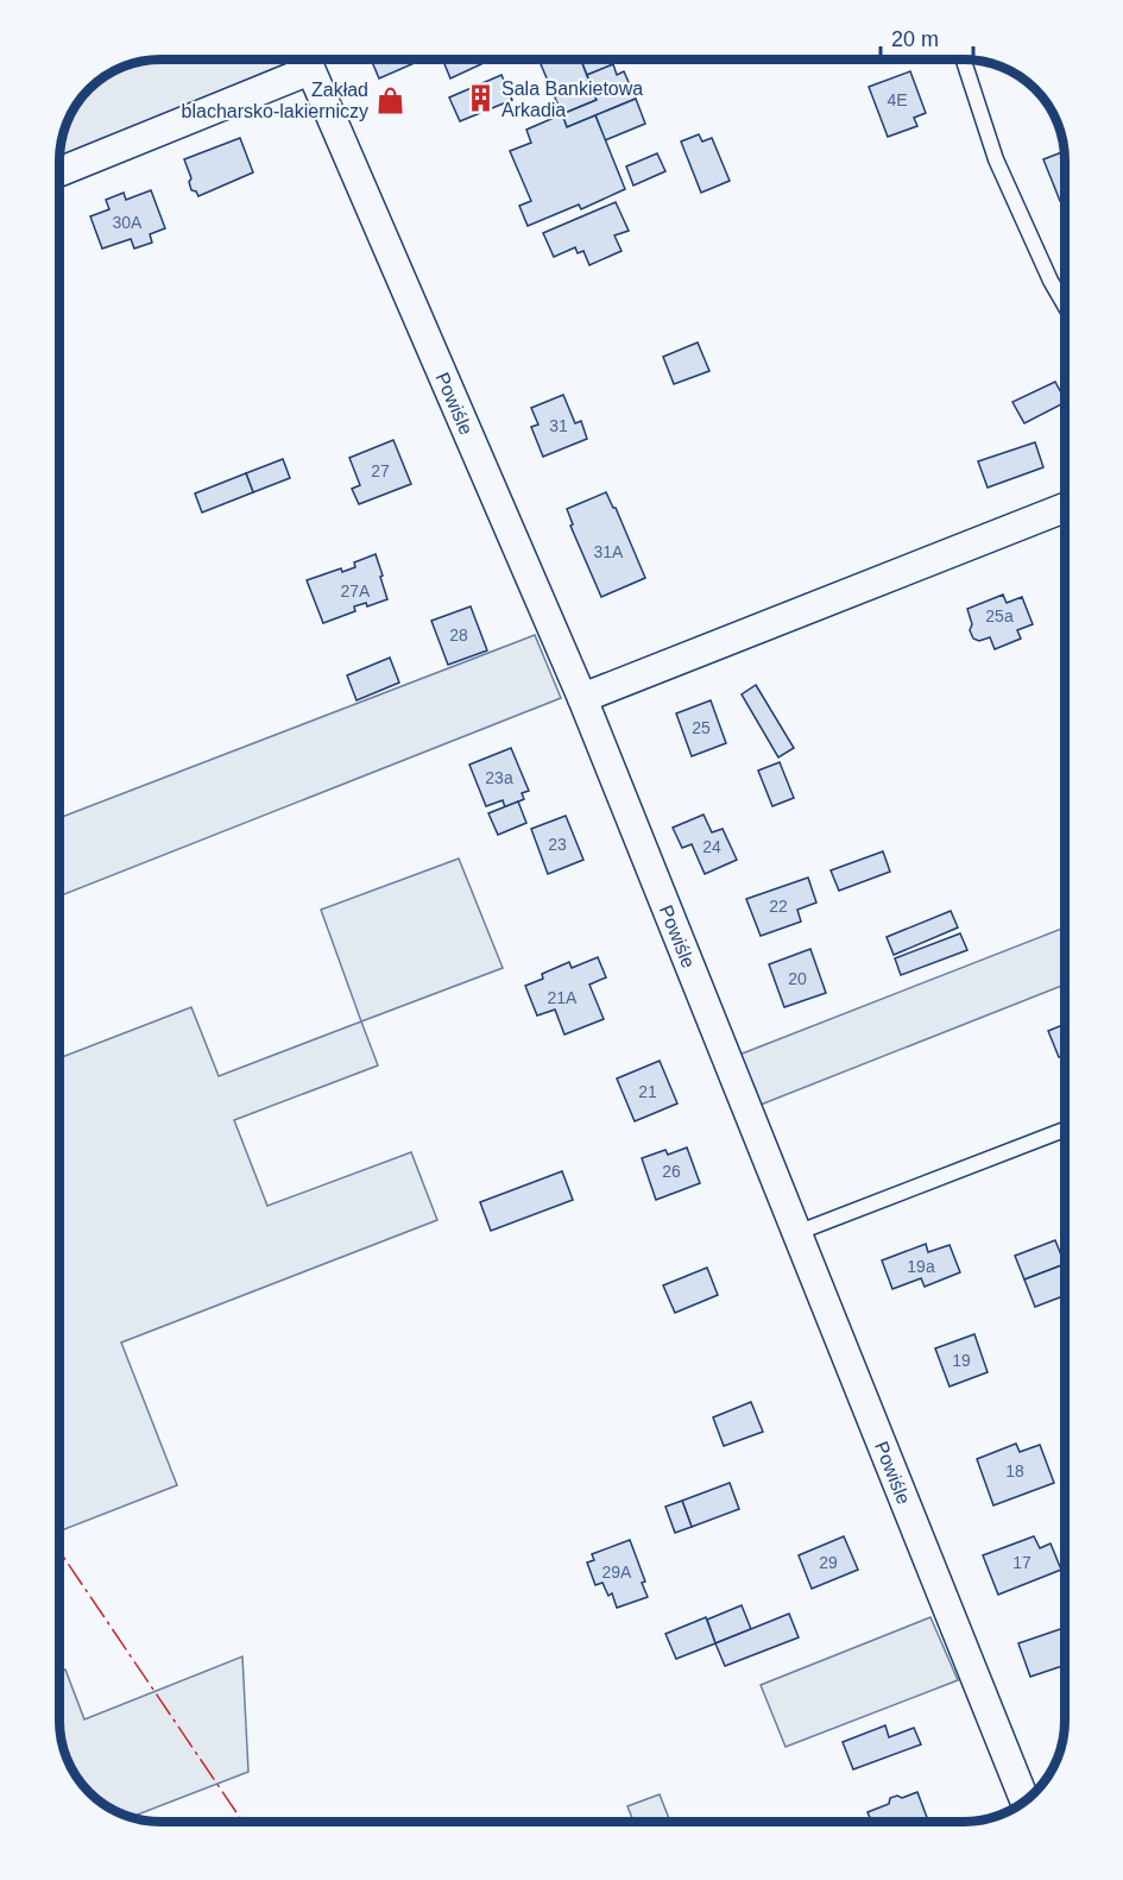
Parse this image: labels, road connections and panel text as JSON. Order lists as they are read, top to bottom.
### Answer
{
  "streets": {
    "street": ["Powiśle"]
  },
  "places": {
    "building": ["Sala Bankietowa Arkadia"],
    "shop": ["Zakład blacharsko-lakierniczy"]
  },
  "house_numbers": [
    "4E",
    "30A",
    "31",
    "27",
    "31A",
    "27A",
    "25a",
    "28",
    "25",
    "23a",
    "23",
    "24",
    "22",
    "20",
    "21A",
    "21",
    "26",
    "19a",
    "19",
    "18",
    "29",
    "17",
    "29A"
  ],
  "scale_bar": "20 m"
}
